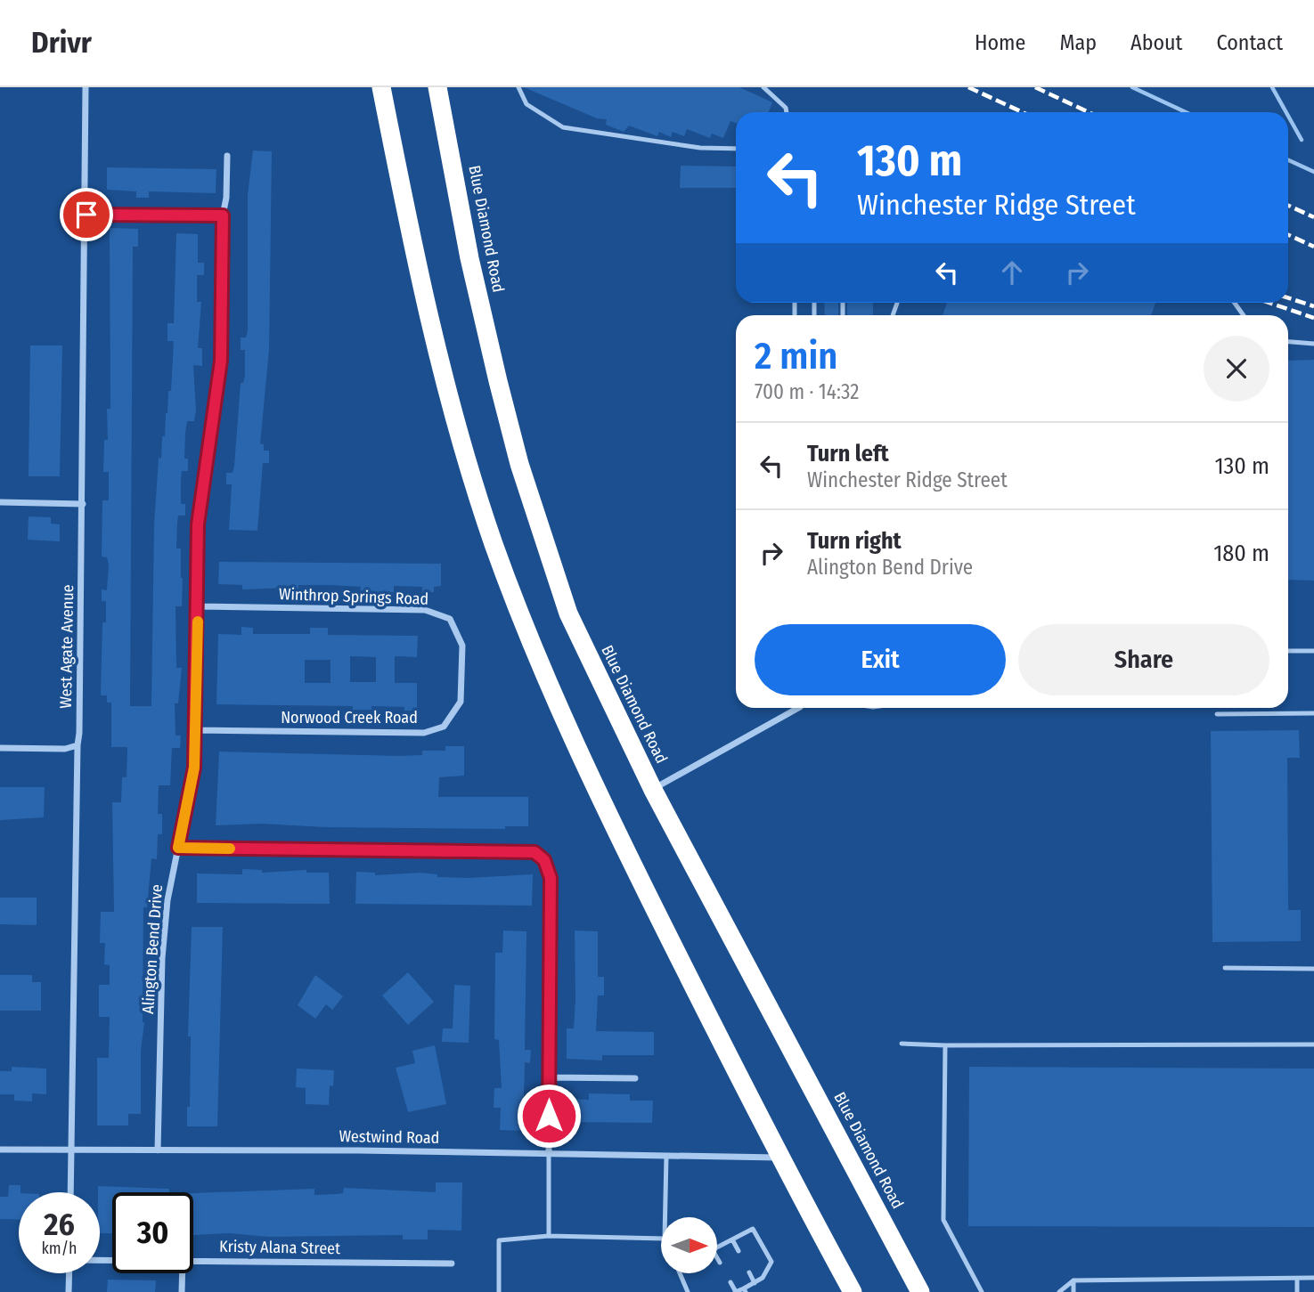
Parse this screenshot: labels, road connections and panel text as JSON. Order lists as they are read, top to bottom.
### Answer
{
  "streets": {
    "highway": ["Blue Diamond Road"],
    "street": [
      "Winthrop Springs Road",
      "West Agate Avenue",
      "Norwood Creek Road",
      "Alington Bend Drive",
      "Westwind Road",
      "Kristy Alana Street"
    ]
  },
  "crossings": [
    ["Winthrop Springs Road", "Norwood Creek Road"],
    ["Winthrop Springs Road", "Alington Bend Drive"],
    ["West Agate Avenue", "Westwind Road"],
    ["Norwood Creek Road", "Alington Bend Drive"],
    ["Alington Bend Drive", "Westwind Road"]
  ],
  "north": "right",
  "page": {
    "header": "Drivr",
    "nav": [
      "Home",
      "Map",
      "About",
      "Contact"
    ],
    "turn": ["130 m", "Winchester Ridge Street"],
    "heading": ["2 min", "700 m · 14:32"],
    "list": [
      {
        "name": "Turn left",
        "note": "Winchester Ridge Street",
        "value": "130 m"
      },
      {
        "name": "Turn right",
        "note": "Alington Bend Drive",
        "value": "180 m"
      }
    ],
    "buttons": ["Exit", "Share"],
    "speed": "26 km/h",
    "limit": "30"
  }
}
